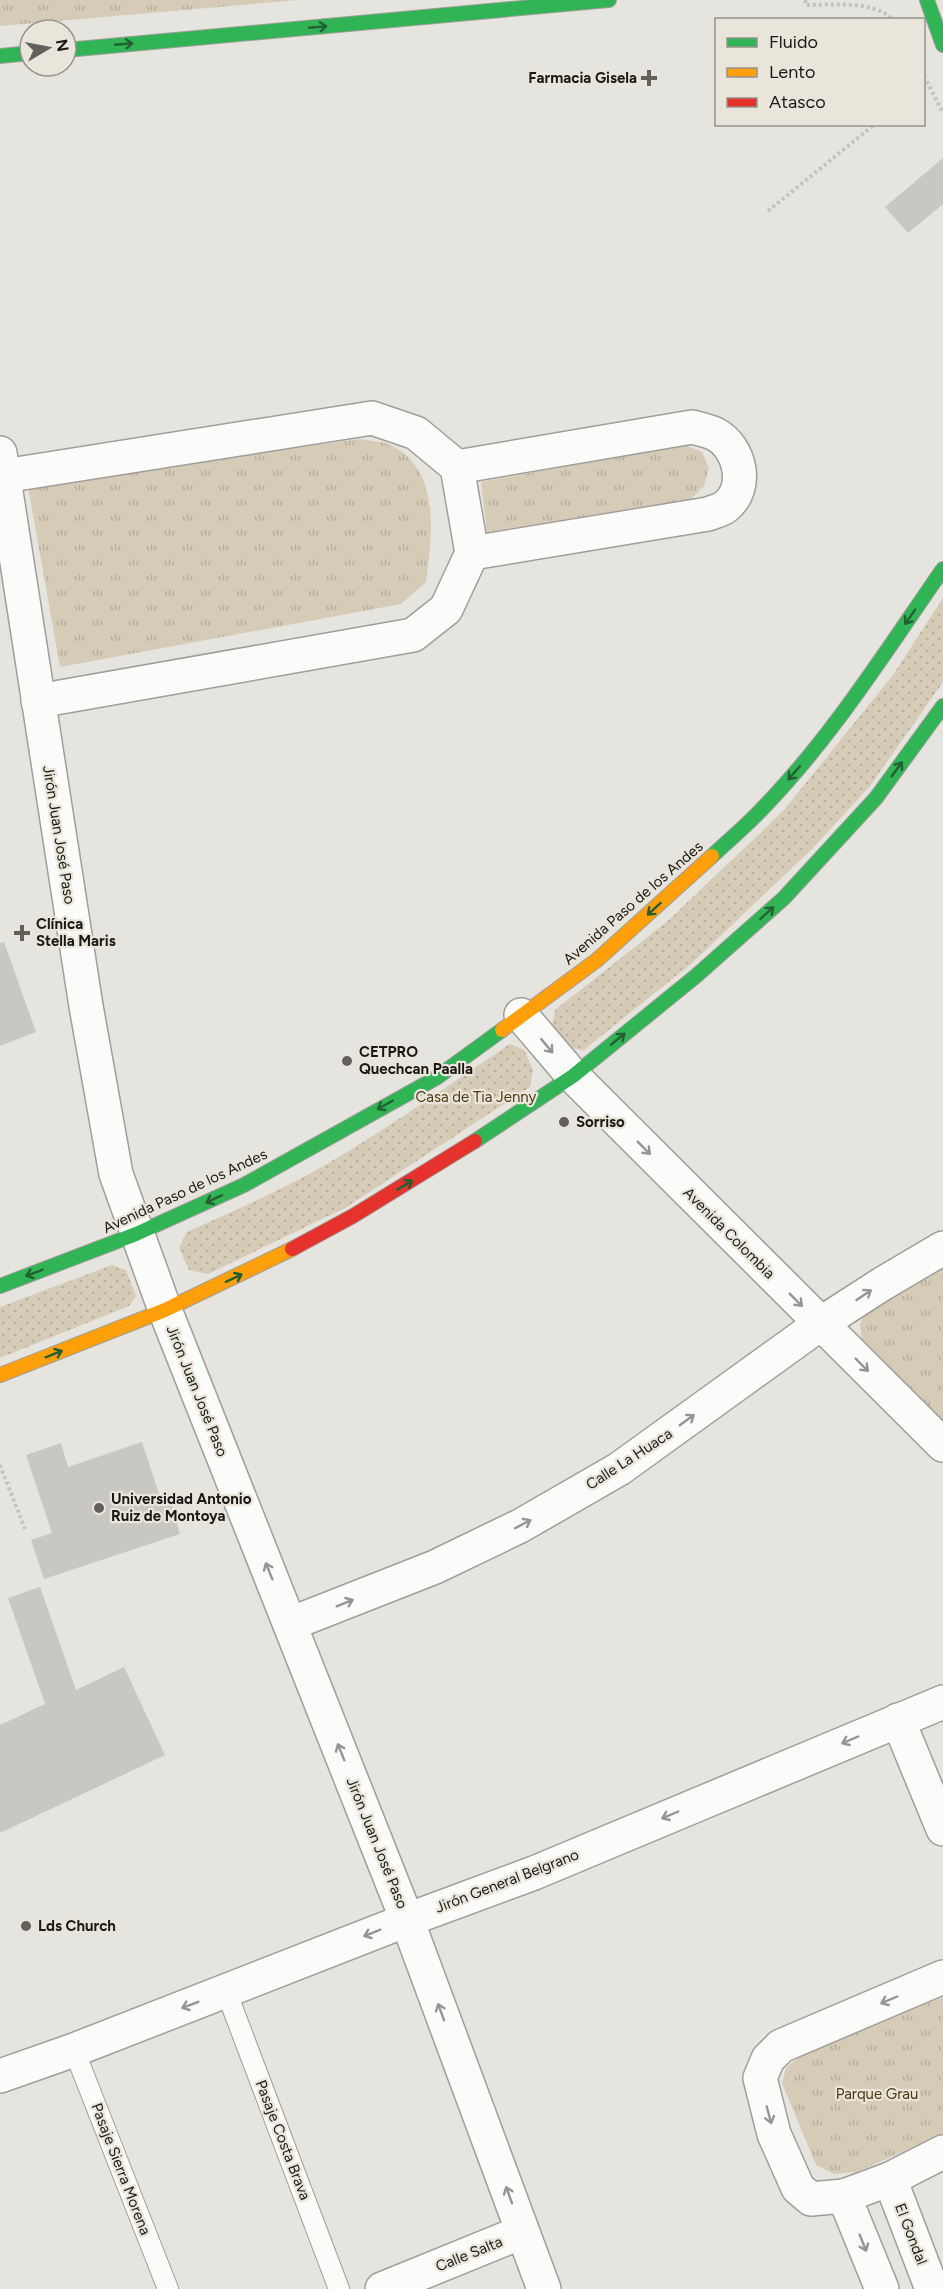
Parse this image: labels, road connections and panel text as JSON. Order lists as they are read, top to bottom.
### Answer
{
  "streets": {
    "street": [
      "Jirón Juan José Paso",
      "Avenida Paso de los Andes",
      "Avenida Colombia",
      "Calle La Huaca",
      "Jirón General Belgrano",
      "El Gondal",
      "Calle Salta"
    ],
    "lane": ["Pasaje Costa Brava", "Pasaje Sierra Morena"]
  },
  "crossings": [
    ["Jirón Juan José Paso", "Avenida Paso de los Andes"],
    ["Jirón Juan José Paso", "Calle La Huaca"],
    ["Jirón Juan José Paso", "Jirón General Belgrano"],
    ["Jirón Juan José Paso", "Calle Salta"],
    ["Avenida Paso de los Andes", "Avenida Colombia"],
    ["Avenida Colombia", "Calle La Huaca"],
    ["Jirón General Belgrano", "Pasaje Costa Brava"],
    ["Jirón General Belgrano", "Pasaje Sierra Morena"]
  ],
  "one_way": [
    "Jirón Juan José Paso",
    "Avenida Colombia",
    "Calle La Huaca",
    "Jirón General Belgrano"
  ],
  "parks": ["Casa de Tia Jenny", "Parque Grau"],
  "places": {
    "health": ["Farmacia Gisela", "Clínica Stella Maris"],
    "other": [
      "CETPRO Quechcan Paalla",
      "Sorriso",
      "Universidad Antonio Ruiz de Montoya",
      "Lds Church"
    ]
  },
  "legend": ["Fluido", "Lento", "Atasco"],
  "north": "right"
}
